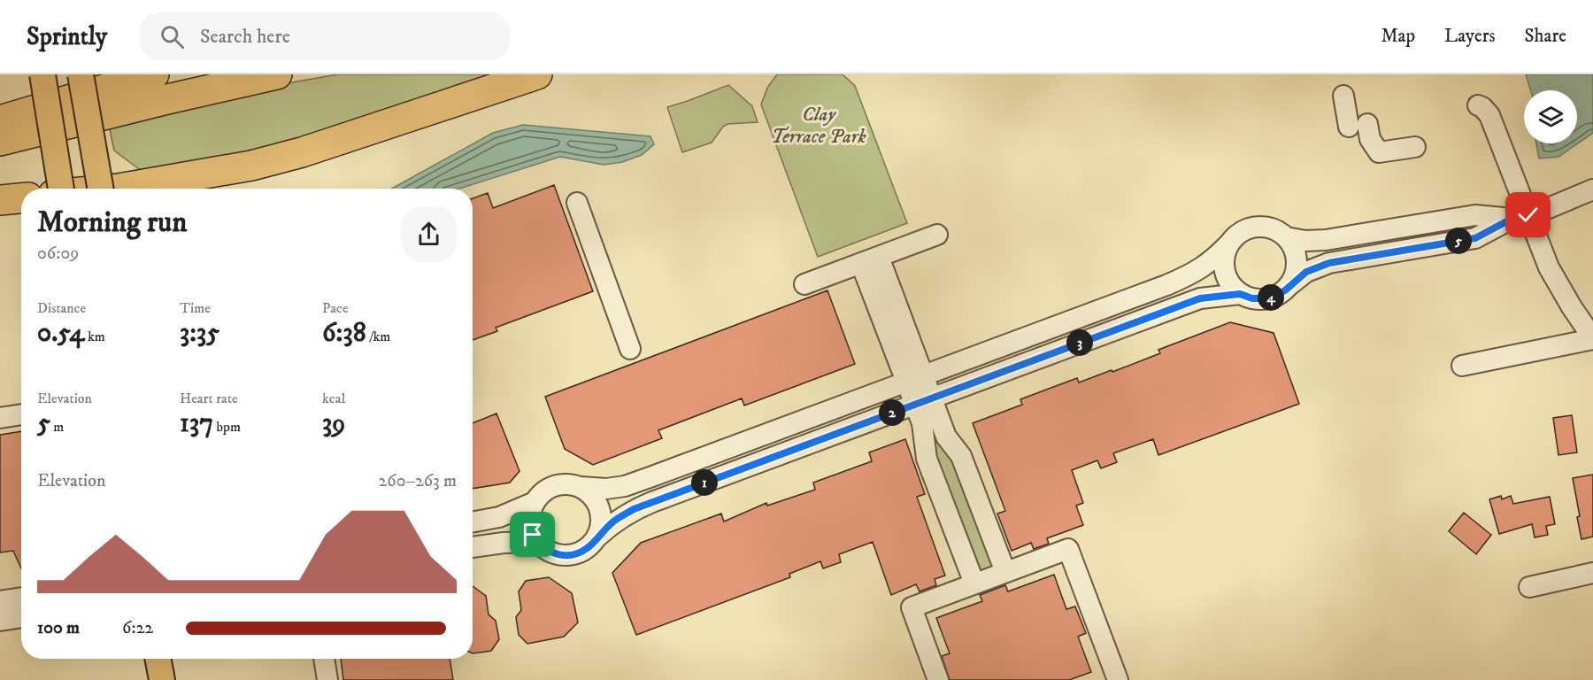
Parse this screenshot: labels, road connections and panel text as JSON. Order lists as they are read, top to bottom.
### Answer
{
  "parks": ["Clay Terrace Park"],
  "page": {
    "header": "Sprintly",
    "search": "Search here",
    "nav": ["Map", "Layers", "Share"],
    "heading": ["Morning run", "06:09"],
    "pins": [
      "5",
      "4",
      "3",
      "2",
      "1"
    ],
    "stats": [
      ["Distance", "0.54 km"],
      ["Time", "3:35"],
      ["Pace", "6:38 /km"],
      ["Elevation", "5 m"],
      ["Heart rate", "137 bpm"],
      ["kcal", "39"]
    ],
    "chart": ["Elevation", "260–263 m"],
    "list": [
      {
        "name": "100 m",
        "note": "6:22"
      }
    ]
  }
}
